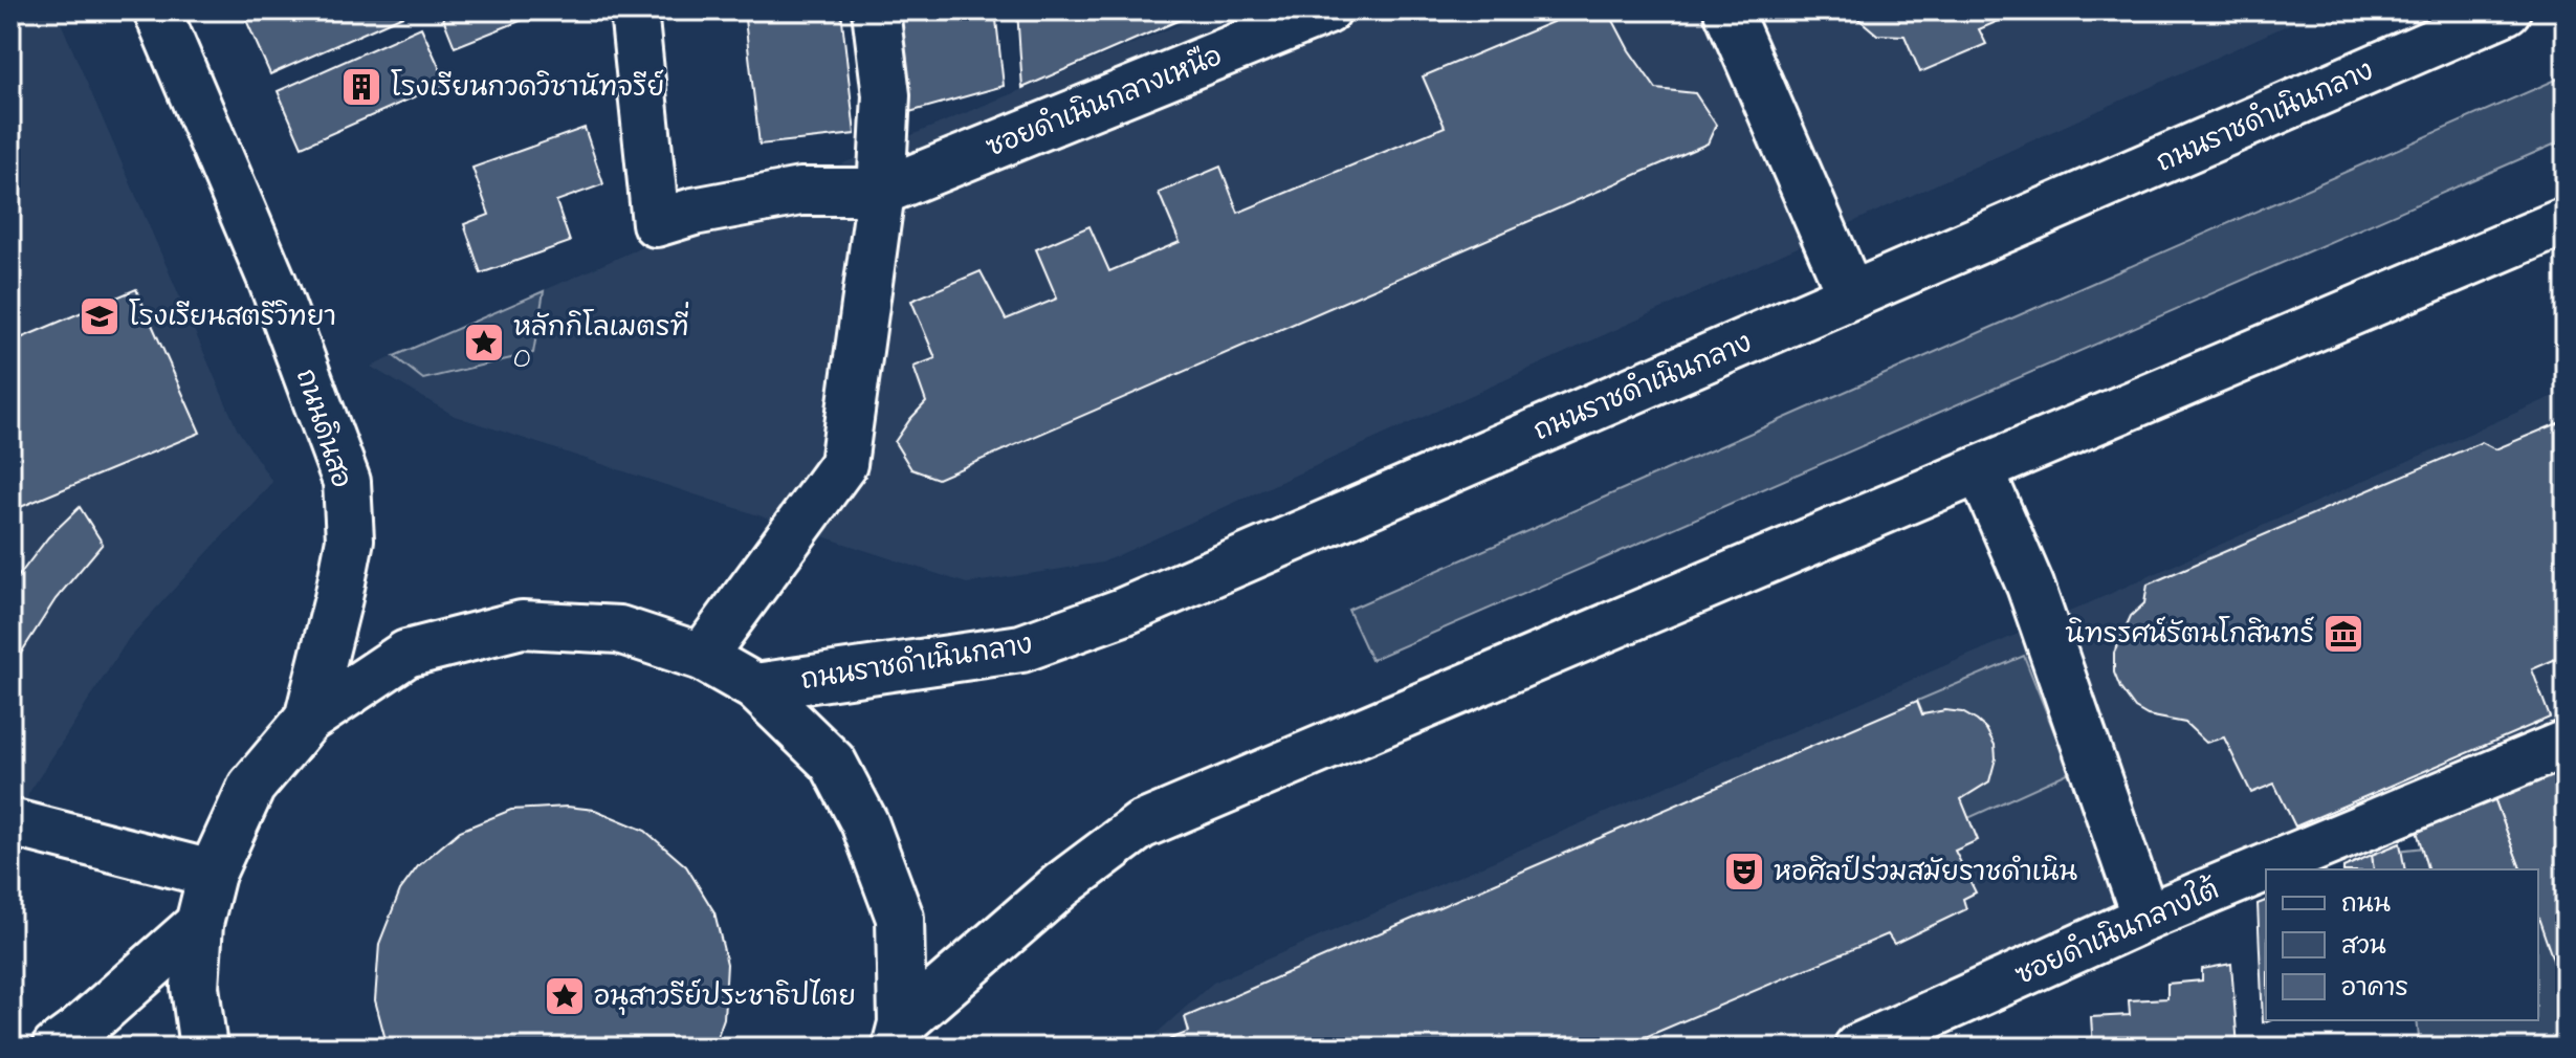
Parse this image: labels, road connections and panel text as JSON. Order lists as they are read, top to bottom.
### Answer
{
  "streets": {
    "main road": [
      "ซอยดำเนินกลางเหนือ",
      "ถนนราชดำเนินกลาง",
      "ถนนดินสอ",
      "ซอยดำเนินกลางใต้"
    ]
  },
  "places": {
    "building": ["โรงเรียนกวดวิชานัทจรีย์"],
    "school or university": ["โรงเรียนสตรีวิทยา"],
    "place": ["หลักกิโลเมตรที่ 0", "อนุสาวรีย์ประชาธิปไตย"],
    "museum": ["นิทรรศน์รัตนโกสินทร์"],
    "theatre": ["หอศิลป์ร่วมสมัยราชดำเนิน"]
  },
  "legend": ["ถนน", "สวน", "อาคาร"]
}
